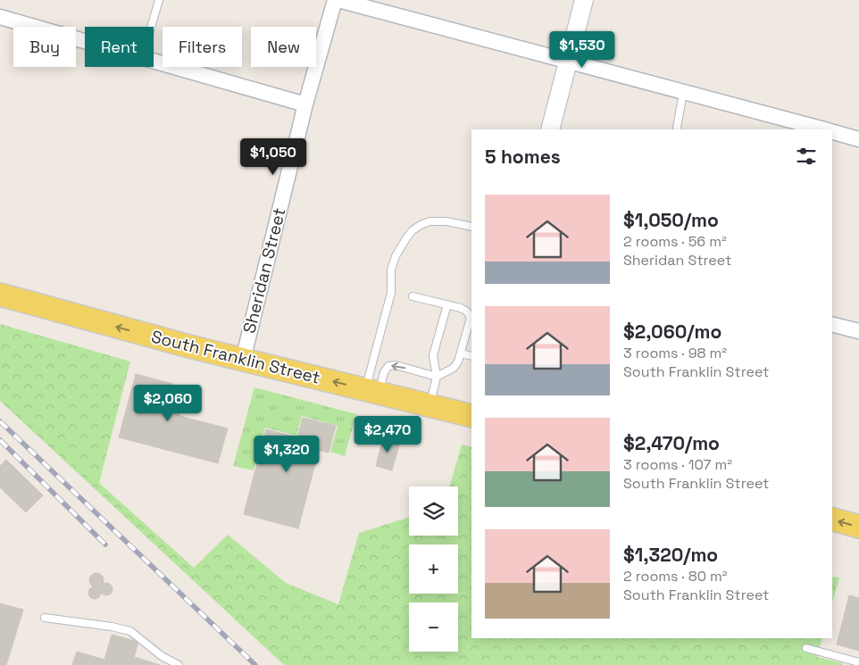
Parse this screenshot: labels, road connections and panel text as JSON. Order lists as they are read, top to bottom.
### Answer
{
  "streets": {
    "main road": ["South Franklin Street"],
    "street": ["Sheridan Street"]
  },
  "crossings": [
    ["Sheridan Street", "South Franklin Street"]
  ],
  "one_way": ["South Franklin Street"],
  "page": {
    "chip": [
      "Buy",
      "Rent",
      "Filters",
      "New"
    ],
    "price": [
      "$1,530",
      "$1,050",
      "$2,060",
      "$2,470",
      "$1,320"
    ],
    "heading": "5 homes",
    "list": [
      {
        "name": "$1,050/mo",
        "note": "2 rooms · 56 m² · Sheridan Street"
      },
      {
        "name": "$2,060/mo",
        "note": "3 rooms · 98 m² · South Franklin Street"
      },
      {
        "name": "$2,470/mo",
        "note": "3 rooms · 107 m² · South Franklin Street"
      },
      {
        "name": "$1,320/mo",
        "note": "2 rooms · 80 m² · South Franklin Street"
      }
    ],
    "map_buttons": ["+", "−"]
  }
}
